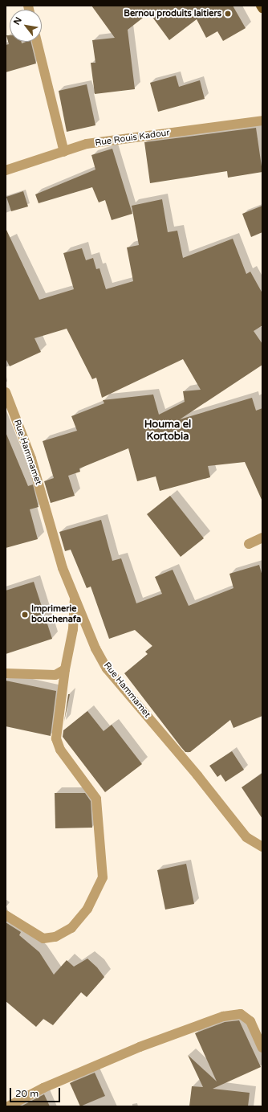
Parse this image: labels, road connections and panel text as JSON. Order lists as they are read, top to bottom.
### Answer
{
  "streets": {
    "street": ["Rue Rouis Kadour", "Rue Hammamet"]
  },
  "districts": ["Houma el Kortobia"],
  "places": ["Bernou produits laitiers", "Imprimerie bouchenafa"],
  "scale_bar": "20 m",
  "north": "top left"
}
